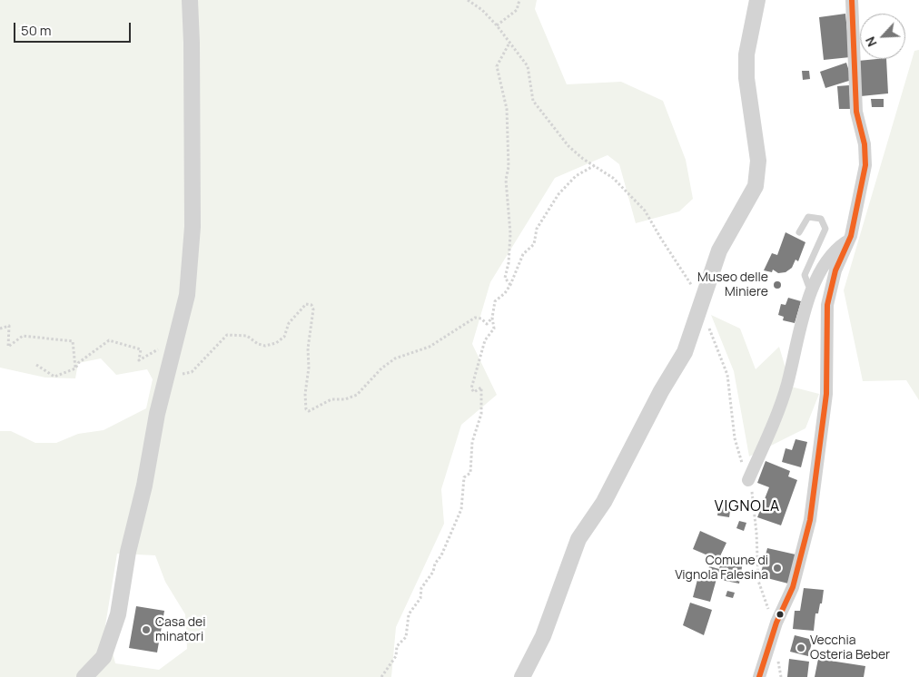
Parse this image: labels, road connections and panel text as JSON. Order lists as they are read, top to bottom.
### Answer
{
  "districts": ["VIGNOLA"],
  "places": [
    "Museo delle Miniere",
    "Comune di Vignola Falesina",
    "Casa dei minatori",
    "Vecchia Osteria Beber"
  ],
  "scale_bar": "50 m",
  "north": "bottom left"
}
